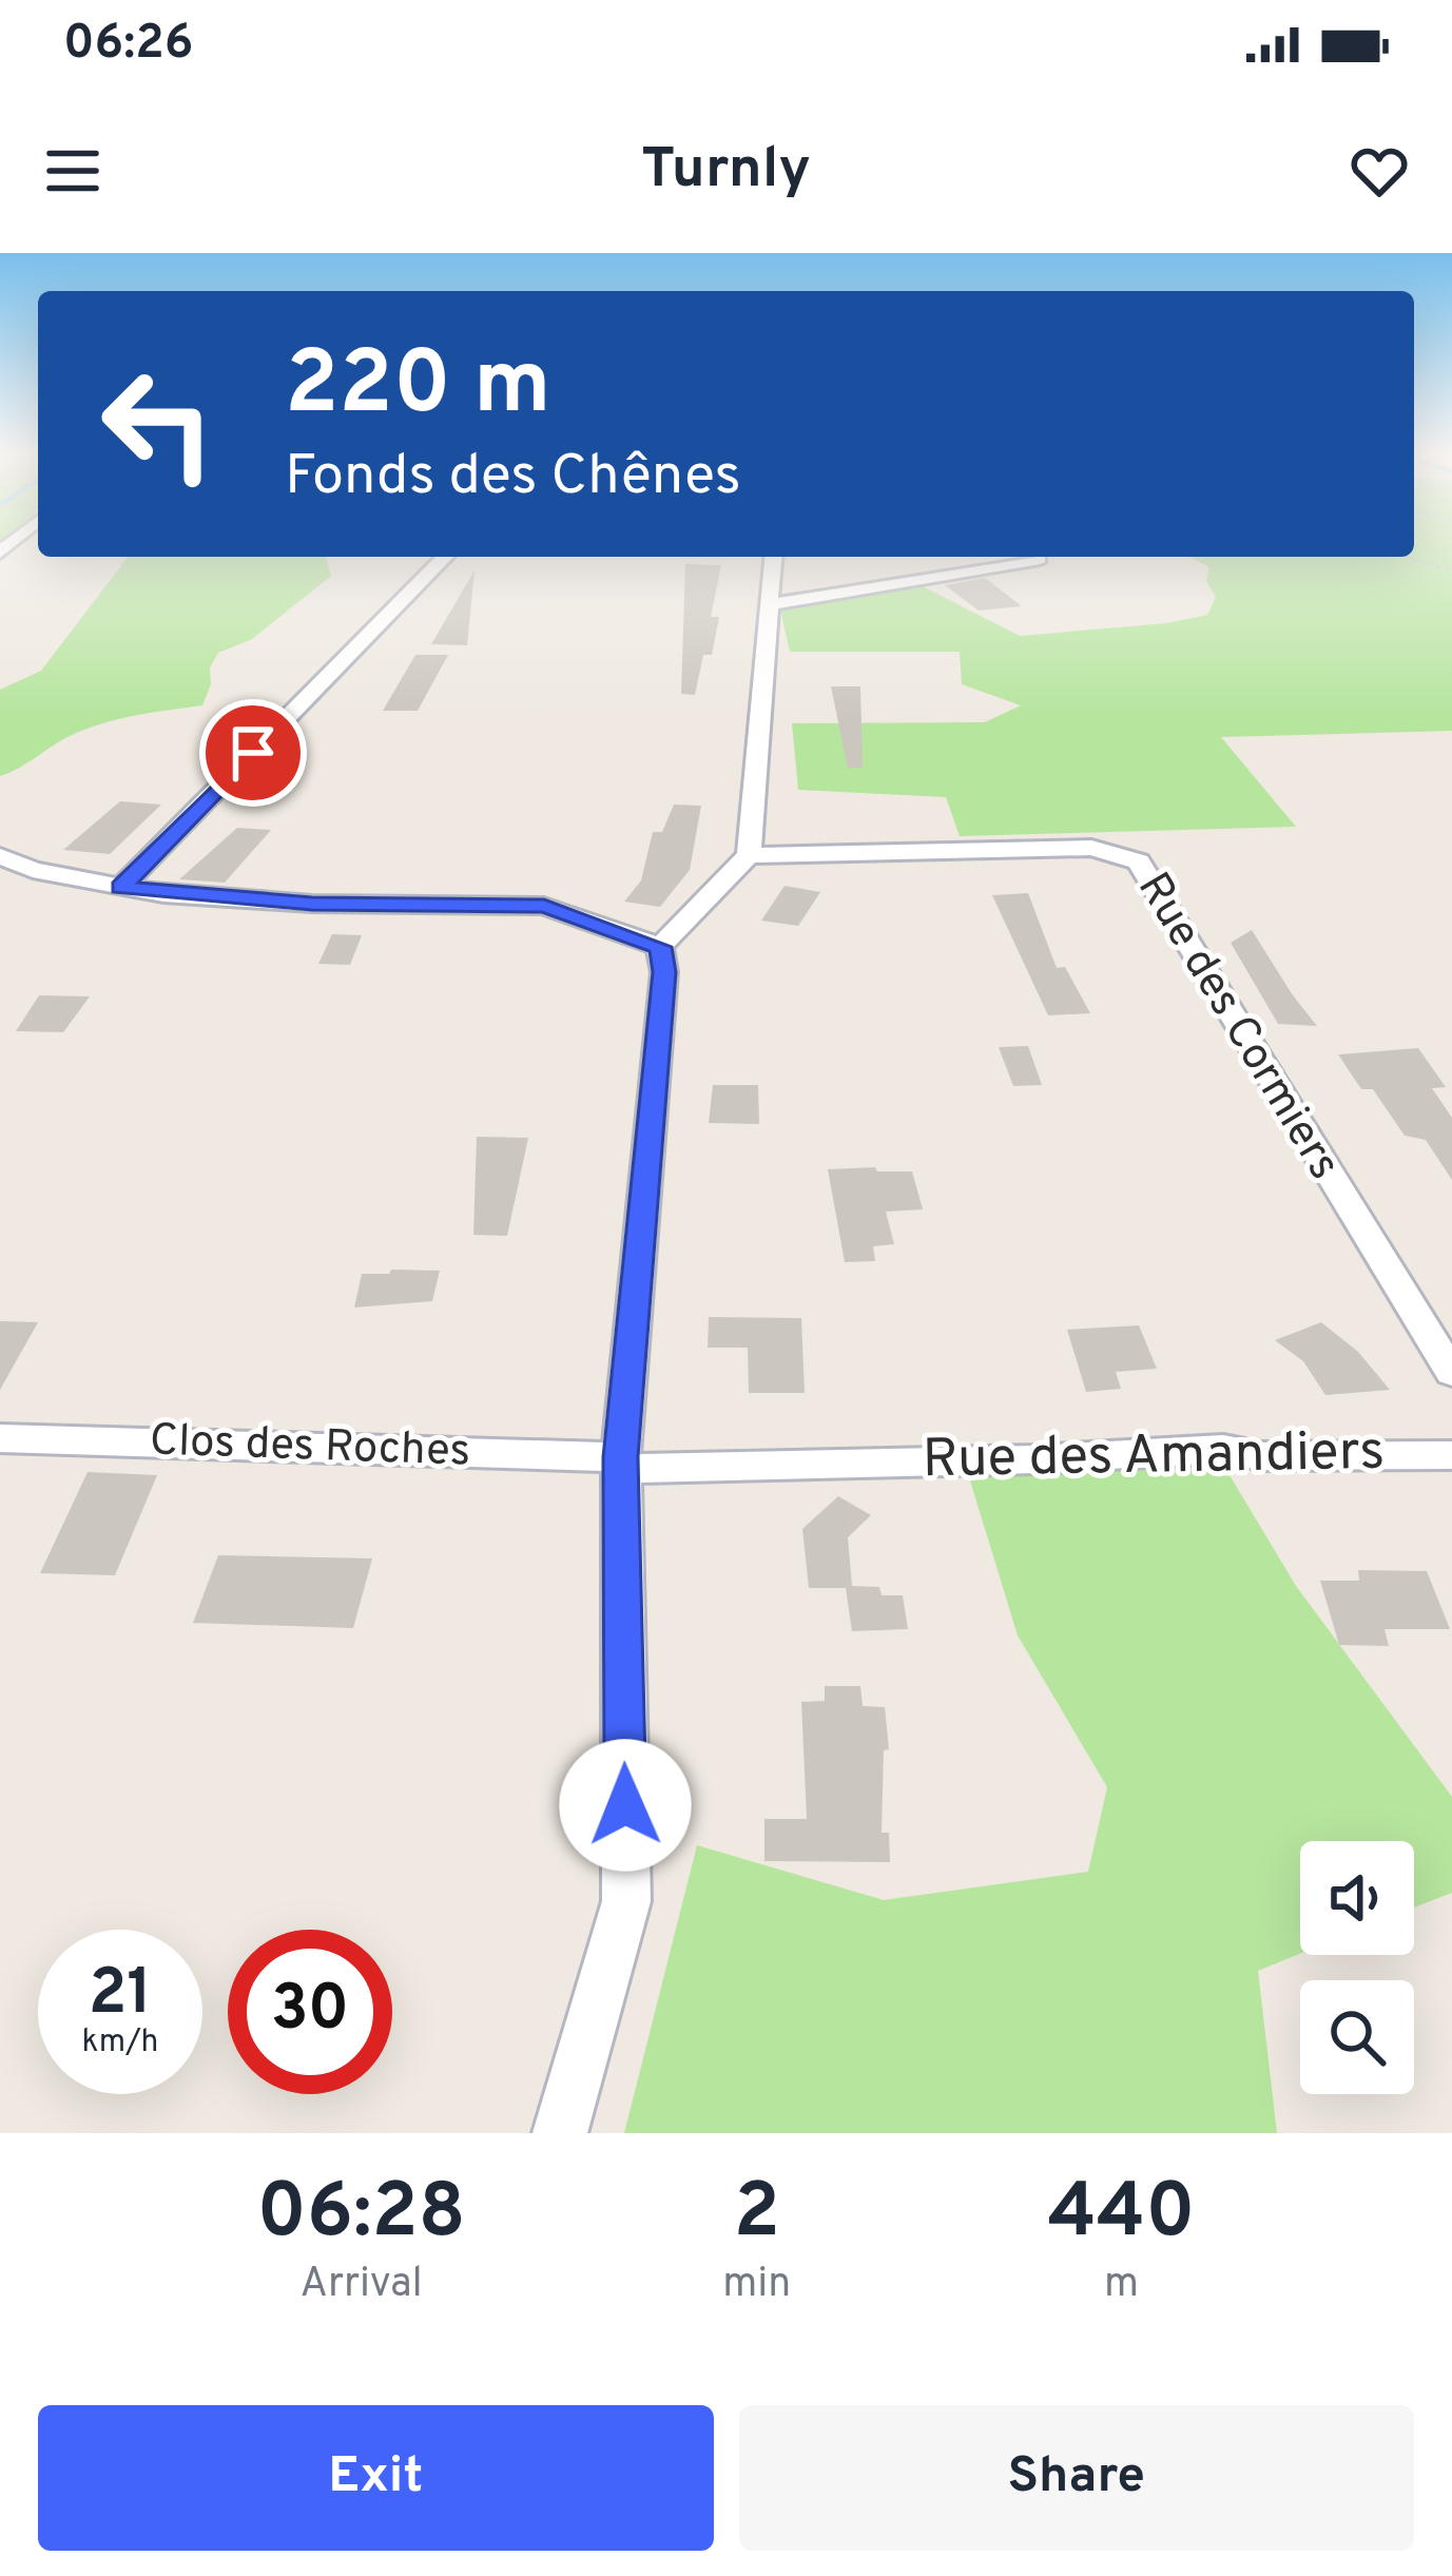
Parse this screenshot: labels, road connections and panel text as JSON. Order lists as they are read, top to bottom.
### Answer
{
  "streets": {
    "street": ["Rue des Cormiers", "Clos des Roches", "Rue des Amandiers"]
  },
  "crossings": [
    ["Clos des Roches", "Rue des Amandiers"]
  ],
  "page": {
    "status": "06:26",
    "header": "Turnly",
    "turn": ["220 m", "Fonds des Chênes"],
    "speed": "21 km/h",
    "limit": "30",
    "eta": [
      "06:28",
      "Arrival",
      "2",
      "min",
      "440",
      "m"
    ],
    "buttons": ["Exit", "Share"]
  }
}
